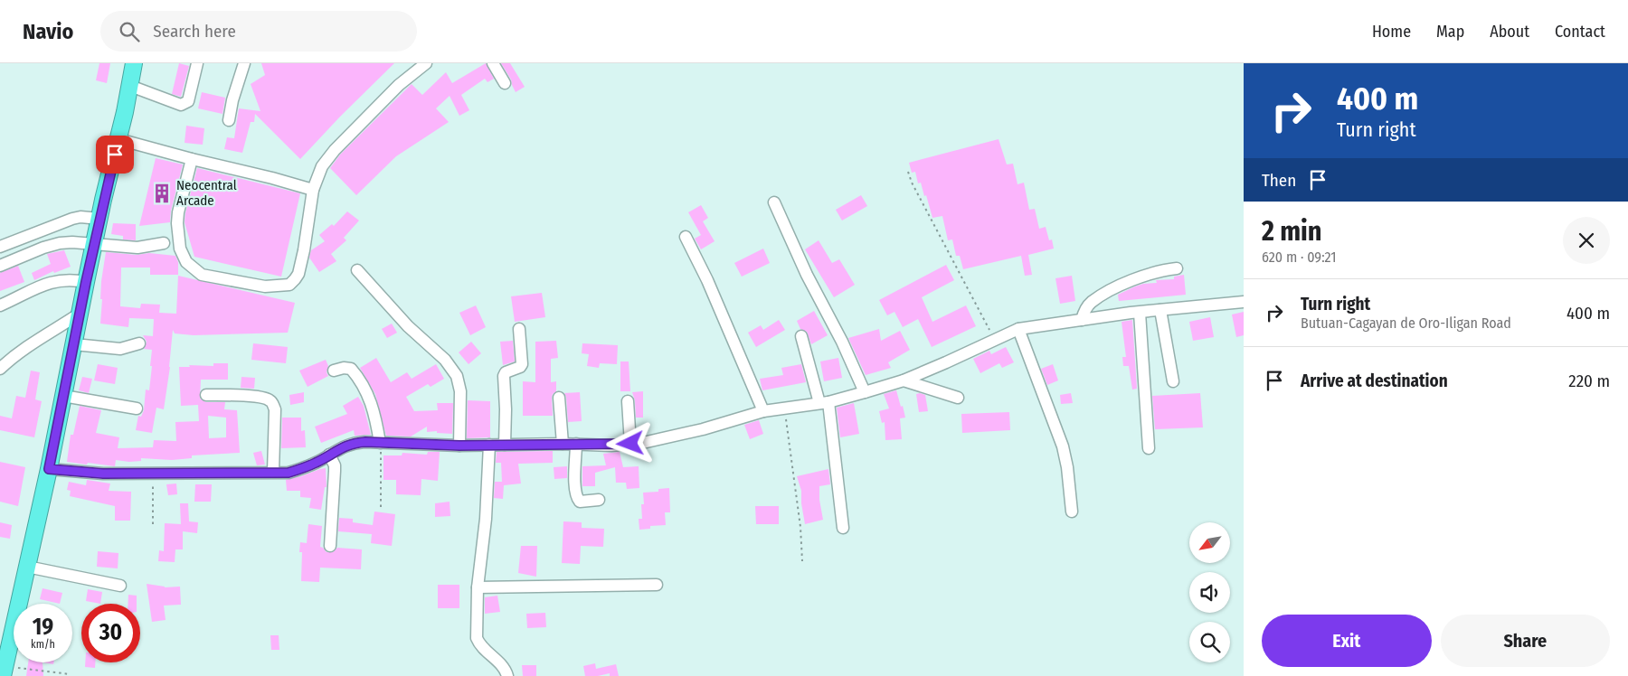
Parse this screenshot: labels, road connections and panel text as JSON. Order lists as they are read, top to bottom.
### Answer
{
  "places": {
    "building": ["Neocentral Arcade"]
  },
  "north": "bottom left",
  "page": {
    "header": "Navio",
    "search": "Search here",
    "nav": [
      "Home",
      "Map",
      "About",
      "Contact"
    ],
    "turn": ["400 m", "Turn right"],
    "then": "Then",
    "heading": ["2 min", "620 m · 09:21"],
    "list": [
      {
        "name": "Turn right",
        "note": "Butuan-Cagayan de Oro-Iligan Road",
        "value": "400 m"
      },
      {
        "name": "Arrive at destination",
        "value": "220 m"
      }
    ],
    "speed": "19 km/h",
    "limit": "30",
    "buttons": ["Exit", "Share"]
  }
}
